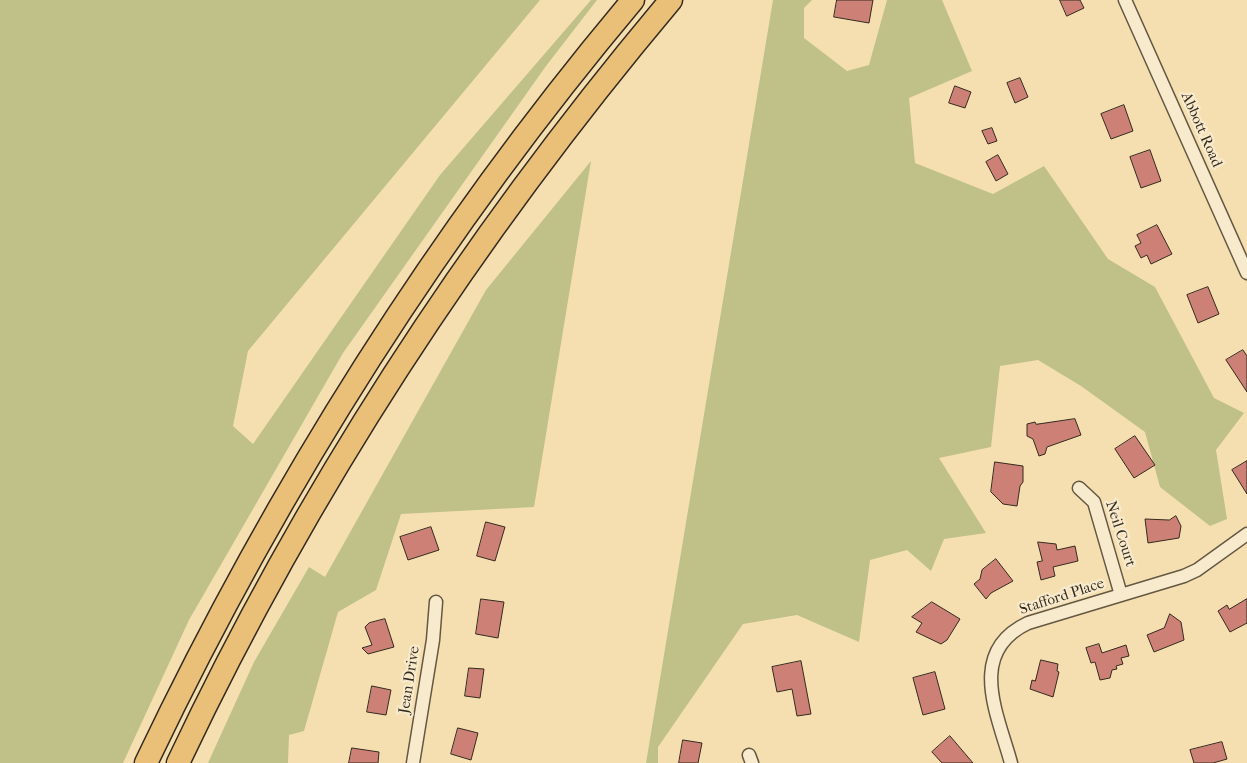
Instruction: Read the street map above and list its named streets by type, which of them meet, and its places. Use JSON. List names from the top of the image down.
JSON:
{
  "streets": {
    "street": [
      "Abbott Road",
      "Neil Court",
      "Stafford Place",
      "Jean Drive"
    ]
  },
  "crossings": [
    ["Neil Court", "Stafford Place"]
  ]
}
